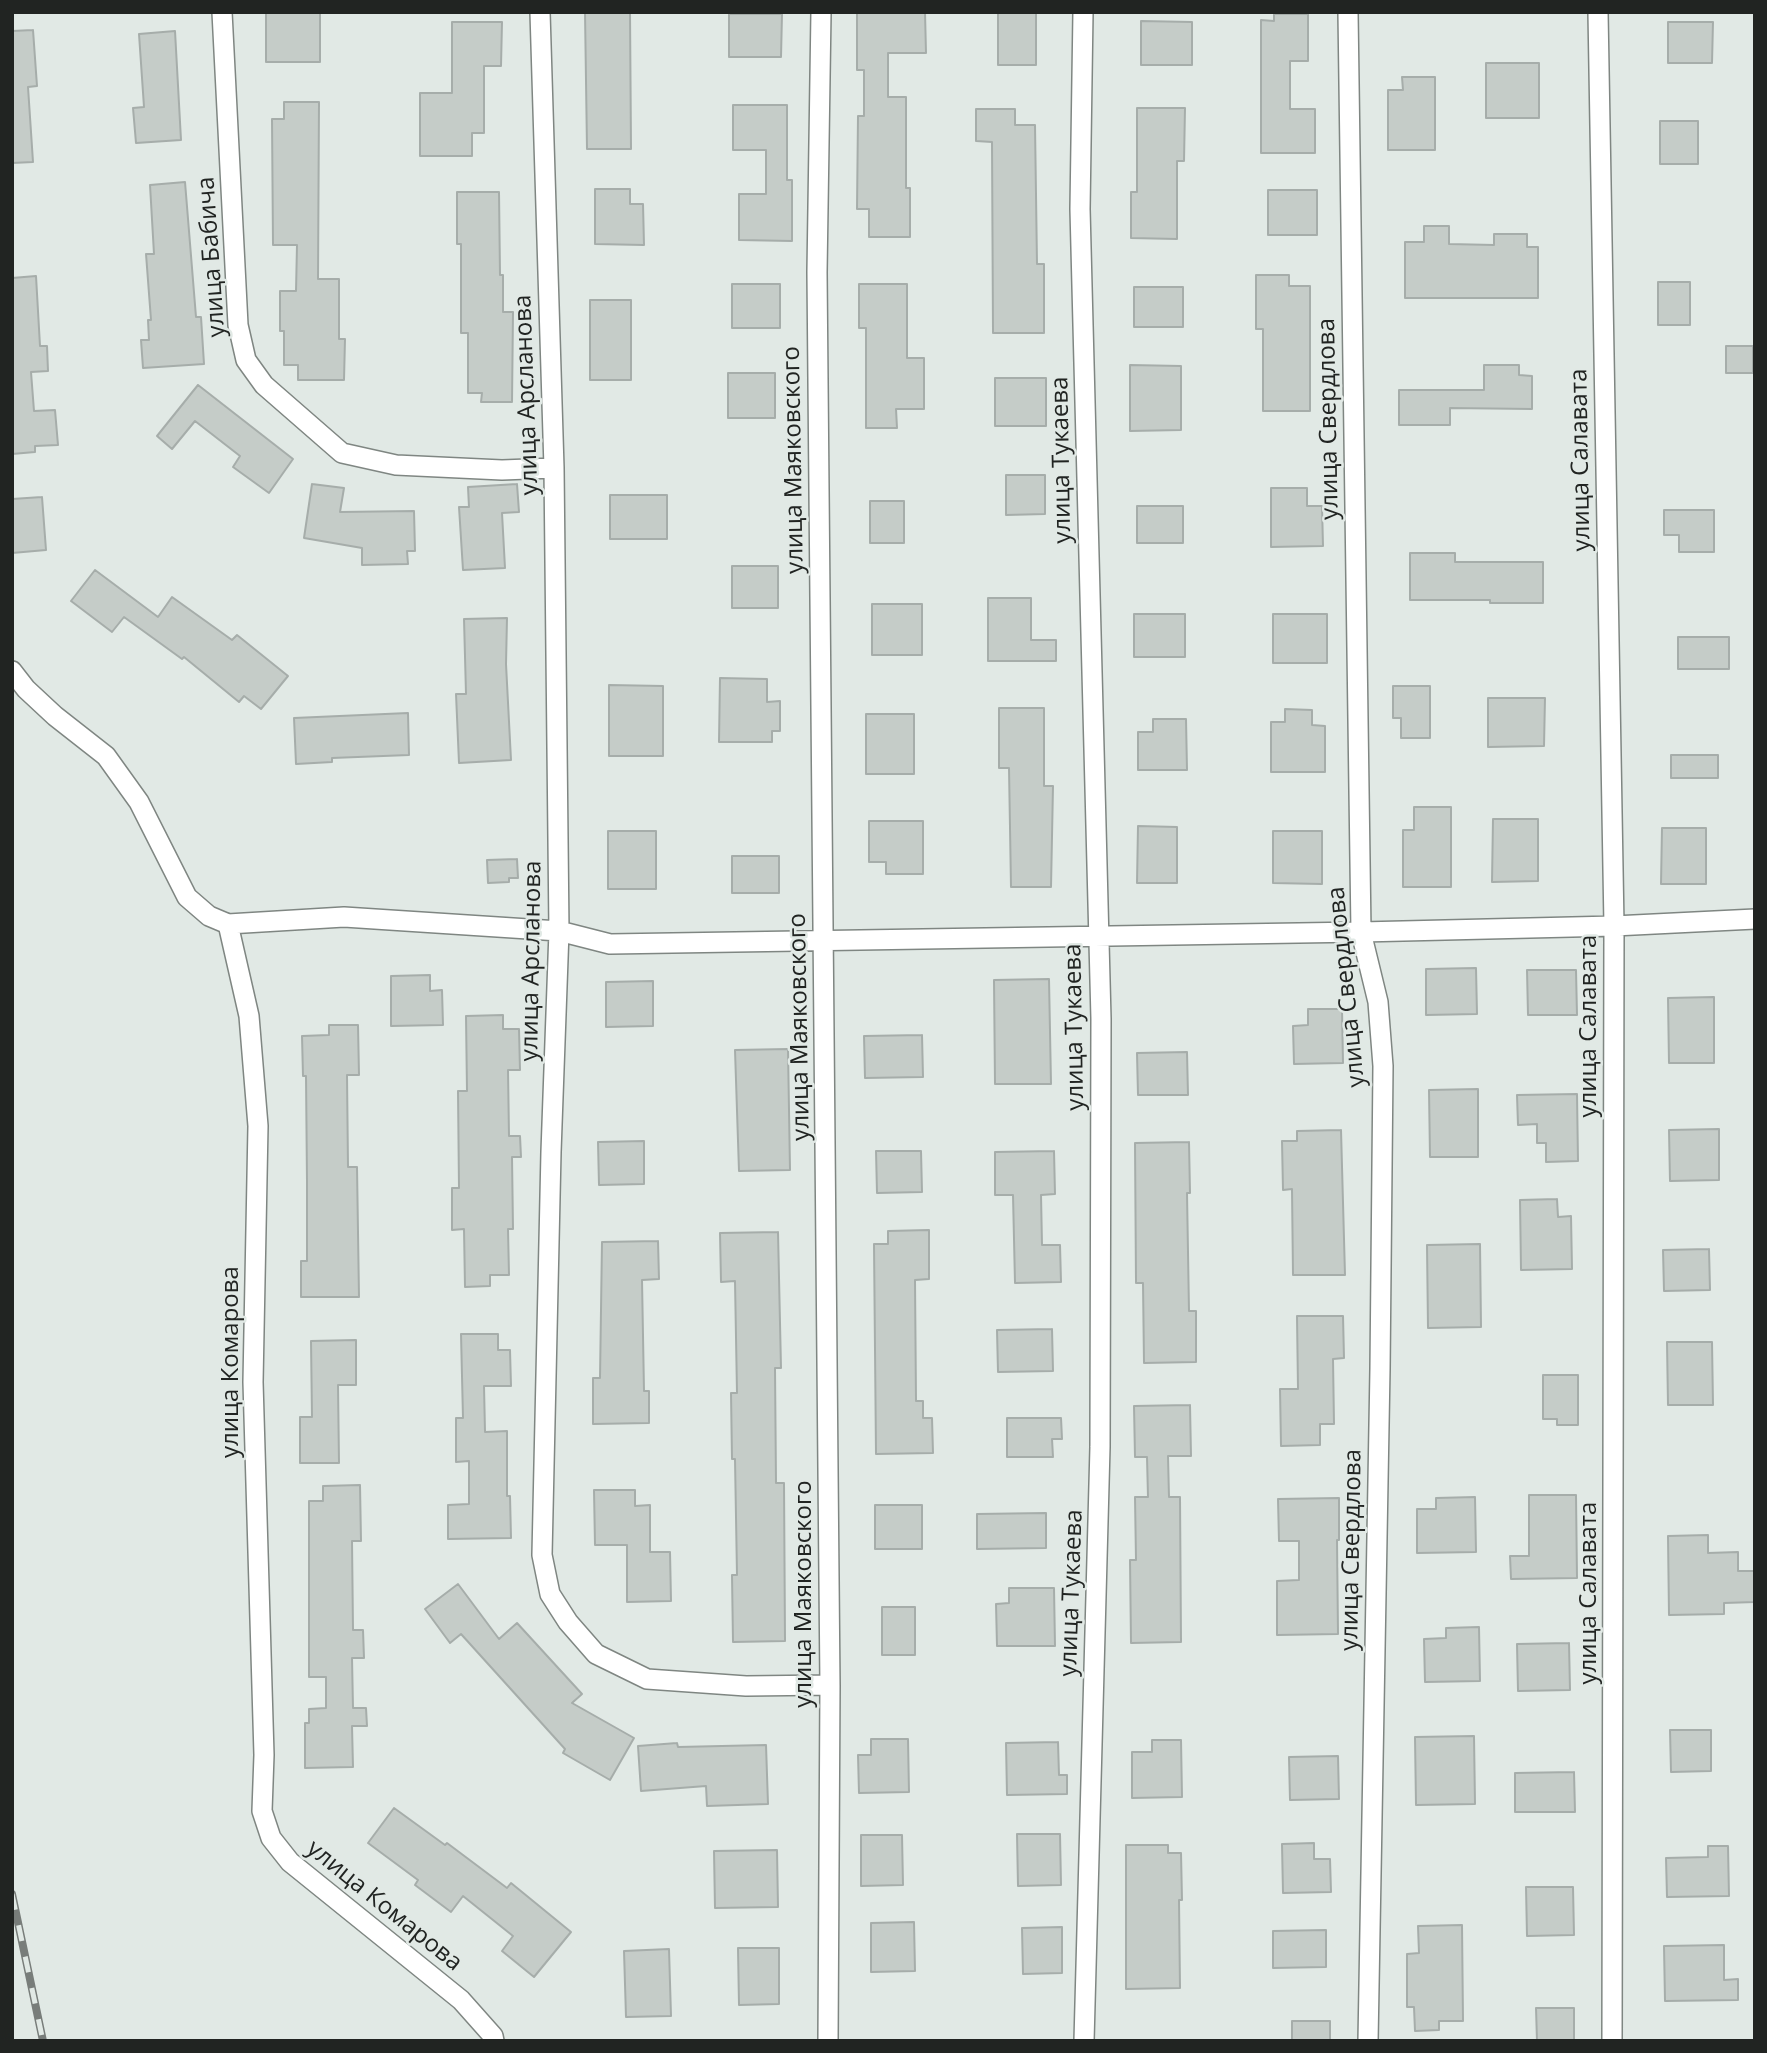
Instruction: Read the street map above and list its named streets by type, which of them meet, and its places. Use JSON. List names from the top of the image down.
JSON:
{
  "streets": {
    "street": [
      "улица Бабича",
      "улица Арсланова",
      "улица Свердлова",
      "улица Маяковского",
      "улица Тукаева",
      "улица Салавата",
      "улица Комарова"
    ]
  },
  "crossings": [
    ["улица Бабича", "улица Арсланова"],
    ["улица Арсланова", "улица Маяковского"]
  ]
}
